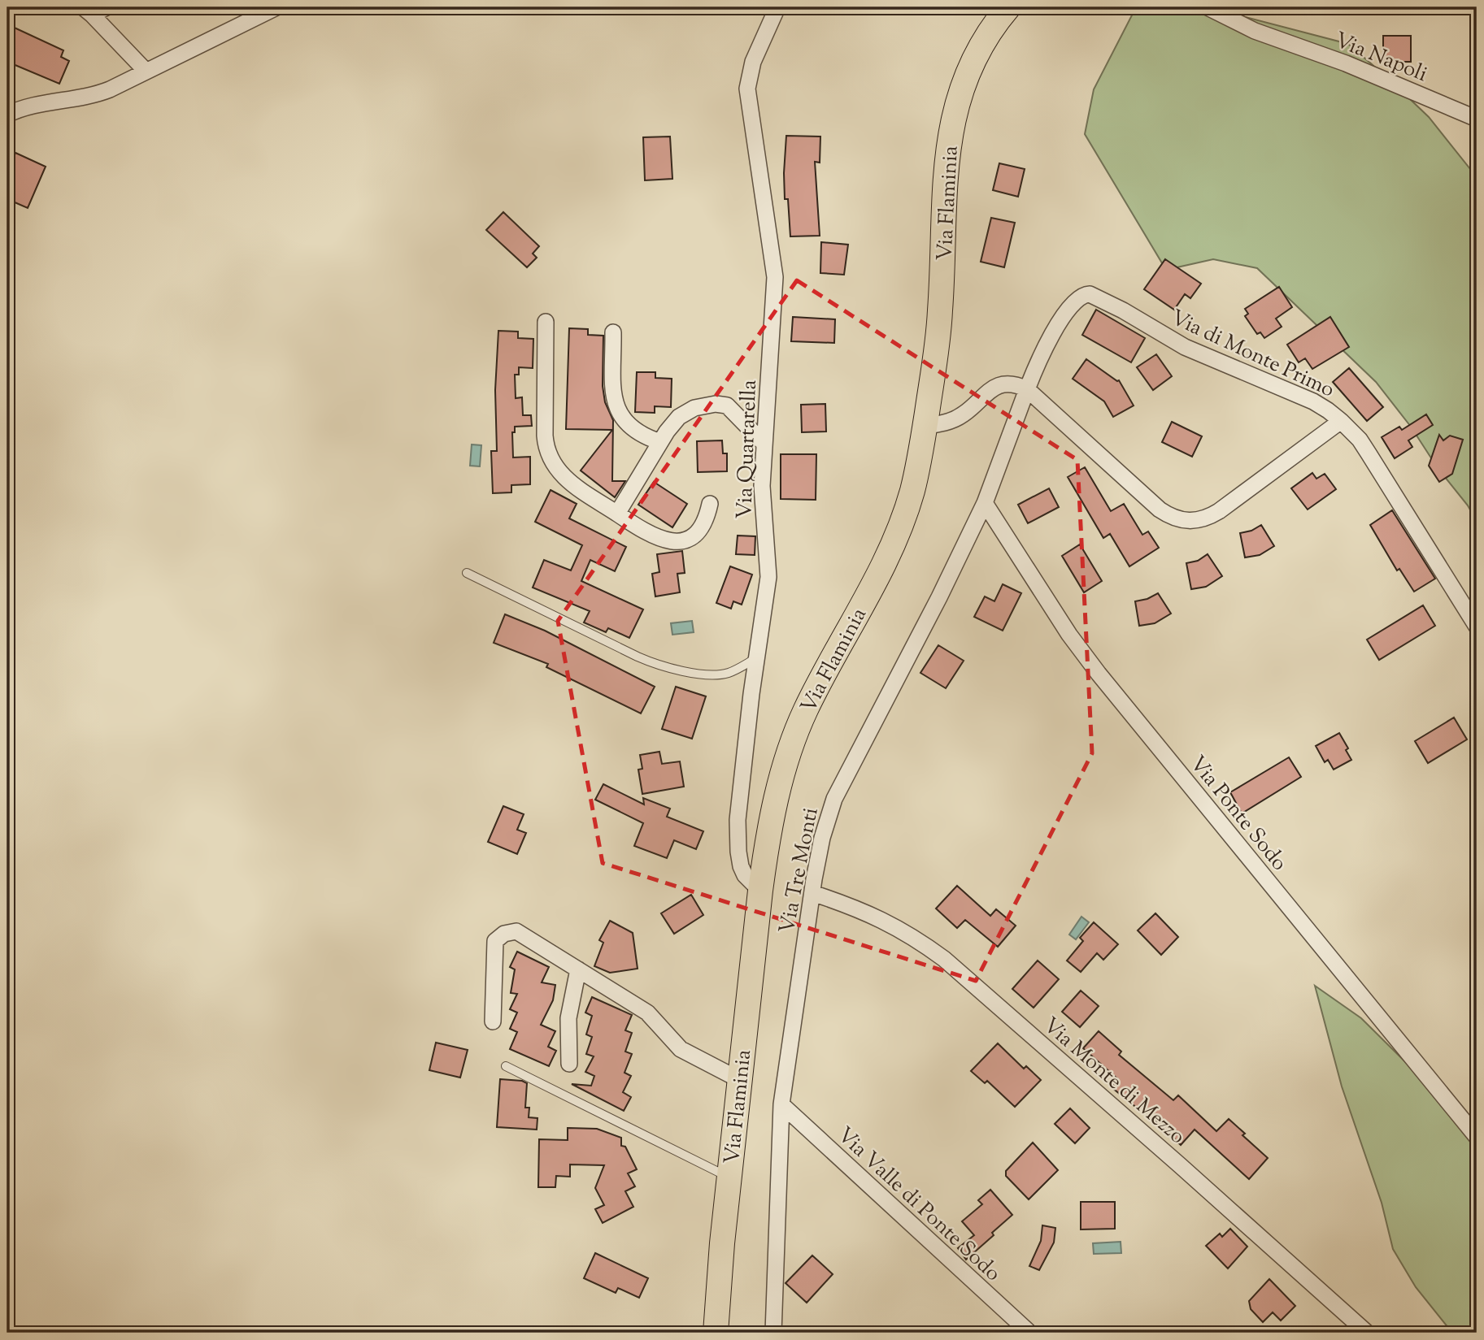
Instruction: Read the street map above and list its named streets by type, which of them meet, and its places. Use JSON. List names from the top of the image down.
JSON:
{
  "streets": {
    "main road": ["Via Flaminia"],
    "street": [
      "Via Napoli",
      "Via di Monte Primo",
      "Via Quartarella",
      "Via Ponte Sodo",
      "Via Tre Monti",
      "Via Monte di Mezzo",
      "Via Valle di Ponte Sodo"
    ]
  },
  "crossings": [
    ["Via Flaminia", "Via Quartarella"],
    ["Via di Monte Primo", "Via Tre Monti"],
    ["Via Ponte Sodo", "Via Tre Monti"],
    ["Via Tre Monti", "Via Monte di Mezzo"],
    ["Via Tre Monti", "Via Valle di Ponte Sodo"]
  ]
}
